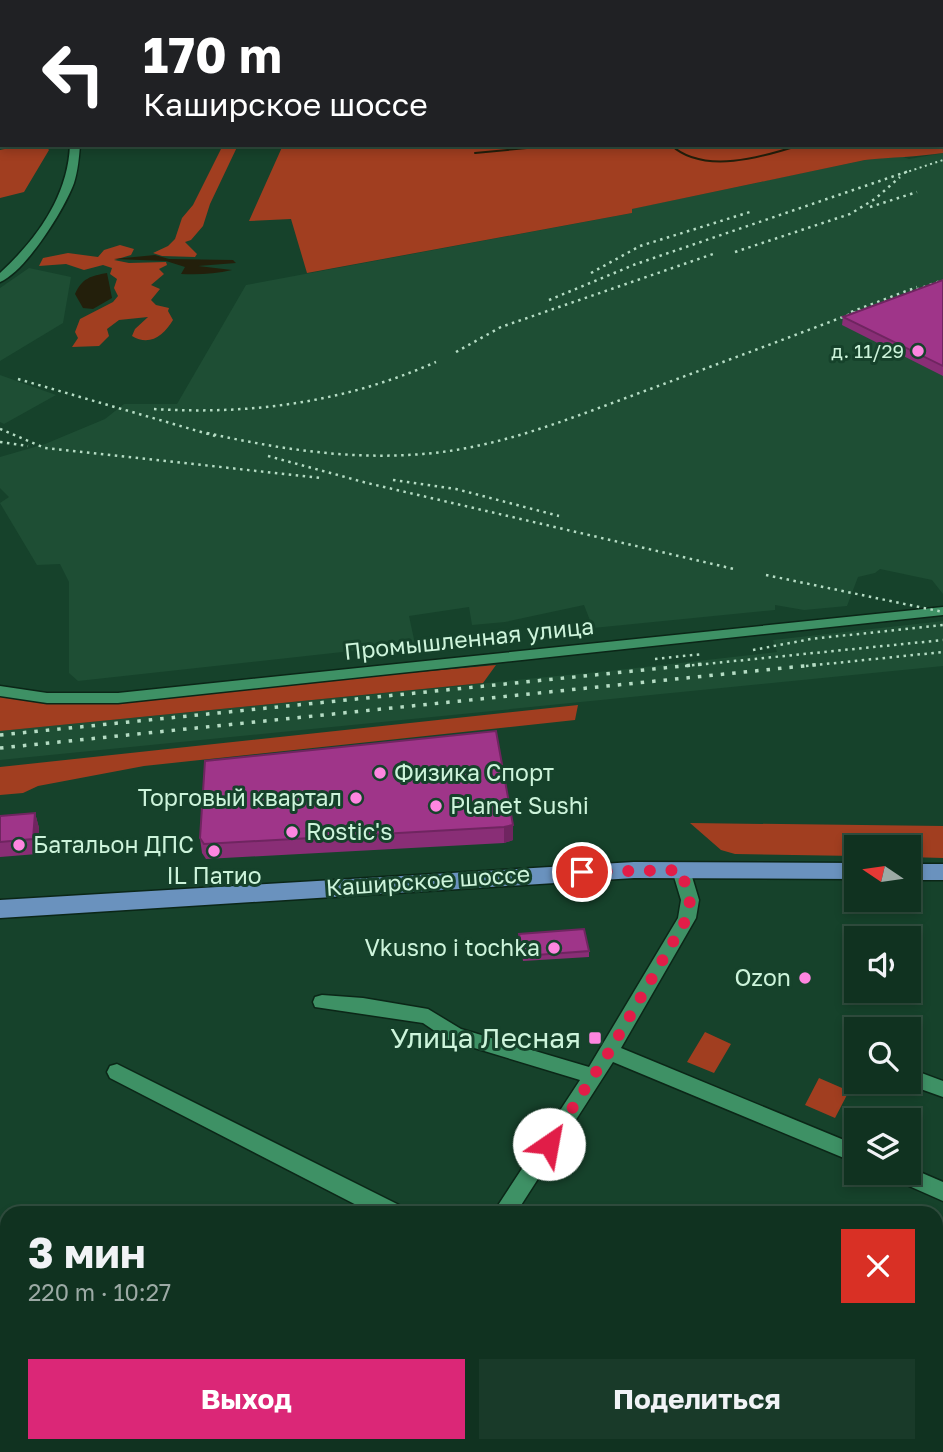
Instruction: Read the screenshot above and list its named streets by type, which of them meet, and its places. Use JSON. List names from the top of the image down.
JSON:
{
  "streets": {
    "main road": ["Каширское шоссе"],
    "street": ["Промышленная улица"]
  },
  "places": {
    "other": [
      "д. 11/29",
      "Физика Спорт",
      "Торговый квартал",
      "Planet Sushi",
      "Rostic's",
      "Батальон ДПС",
      "IL Патио",
      "Vkusno i tochka",
      "Ozon"
    ],
    "transit": ["Улица Лесная"]
  },
  "north": "left",
  "page": {
    "turn": ["170 m", "Каширское шоссе"],
    "heading": ["3 мин", "220 m · 10:27"],
    "buttons": ["Выход", "Поделиться"]
  }
}
